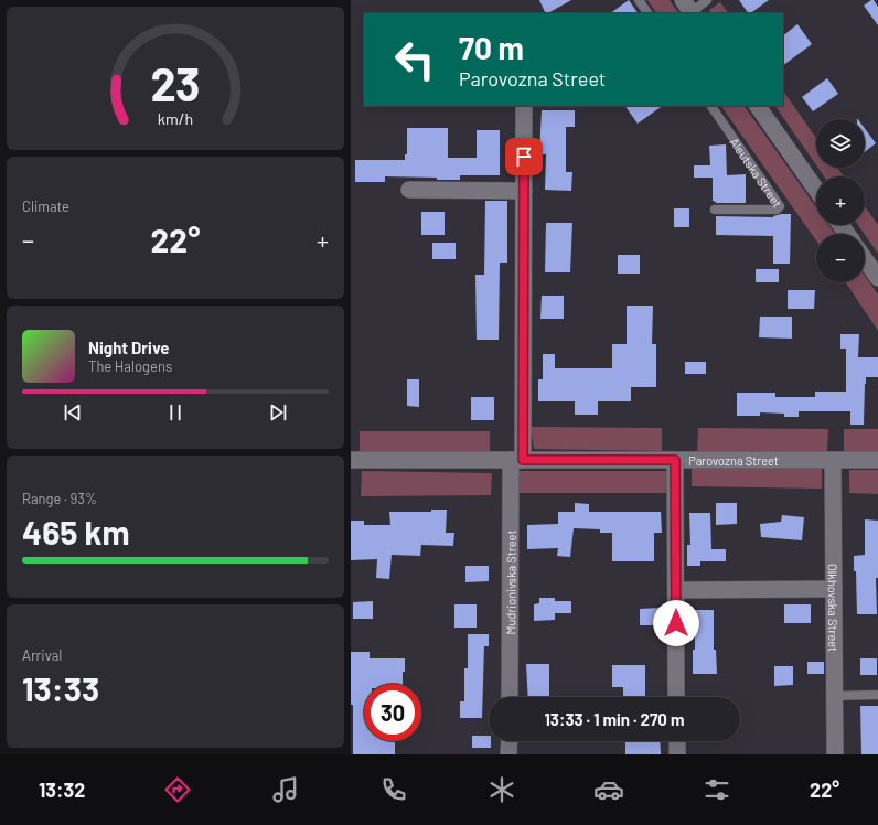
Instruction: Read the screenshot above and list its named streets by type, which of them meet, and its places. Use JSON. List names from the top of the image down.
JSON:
{
  "streets": {
    "street": ["Parovozna Street", "Mudrionivska Street", "Olkhovska Street"],
    "lane": ["Aleutska Street"]
  },
  "crossings": [
    ["Parovozna Street", "Mudrionivska Street"],
    ["Parovozna Street", "Olkhovska Street"]
  ],
  "page": {
    "turn": ["70 m", "Parovozna Street"],
    "map_buttons": ["+", "−"],
    "tile": [
      "Climate",
      ["Range · 93%", "465 km"],
      ["Arrival", "13:33"]
    ],
    "heat": ["−", "22°", "+"],
    "song": ["Night Drive", "The Halogens"],
    "limit": "30",
    "trip": "13:33 · 1 min · 270 m",
    "tabs": ["13:32", "22°"],
    "gauge": ["23", "km/h"]
  }
}
